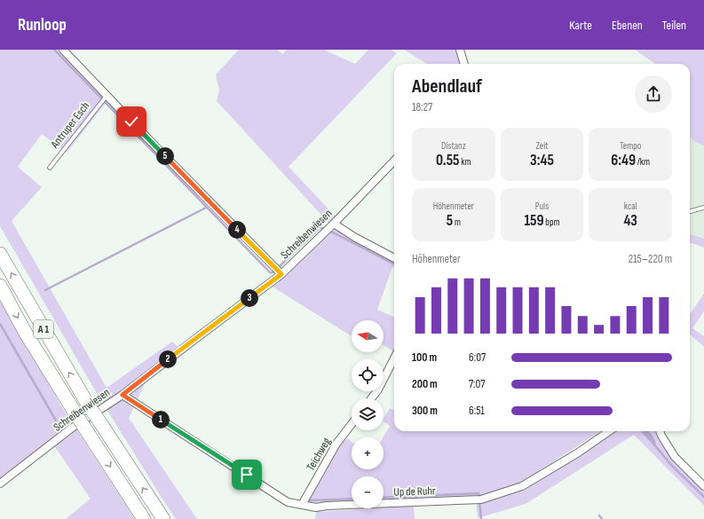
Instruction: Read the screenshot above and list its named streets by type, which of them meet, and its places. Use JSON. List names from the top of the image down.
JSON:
{
  "streets": {
    "highway": ["A 1"],
    "street": ["Schreibenwiesen", "Teichweg", "Up de Ruhr"],
    "lane": ["Antruper Esch"]
  },
  "crossings": [
    ["Schreibenwiesen", "Up de Ruhr"],
    ["Teichweg", "Up de Ruhr"]
  ],
  "north": "left",
  "page": {
    "header": "Runloop",
    "nav": ["Karte", "Ebenen", "Teilen"],
    "heading": ["Abendlauf", "18:27"],
    "stats": [
      ["Distanz", "0.55 km"],
      ["Zeit", "3:45"],
      ["Tempo", "6:49 /km"],
      ["Höhenmeter", "5 m"],
      ["Puls", "159 bpm"],
      ["kcal", "43"]
    ],
    "pins": [
      "5",
      "4",
      "3",
      "2",
      "1"
    ],
    "chart": ["Höhenmeter", "215–220 m"],
    "map_buttons": ["+", "−"],
    "list": [
      {
        "name": "100 m",
        "note": "6:07"
      },
      {
        "name": "200 m",
        "note": "7:07"
      },
      {
        "name": "300 m",
        "note": "6:51"
      }
    ]
  }
}
